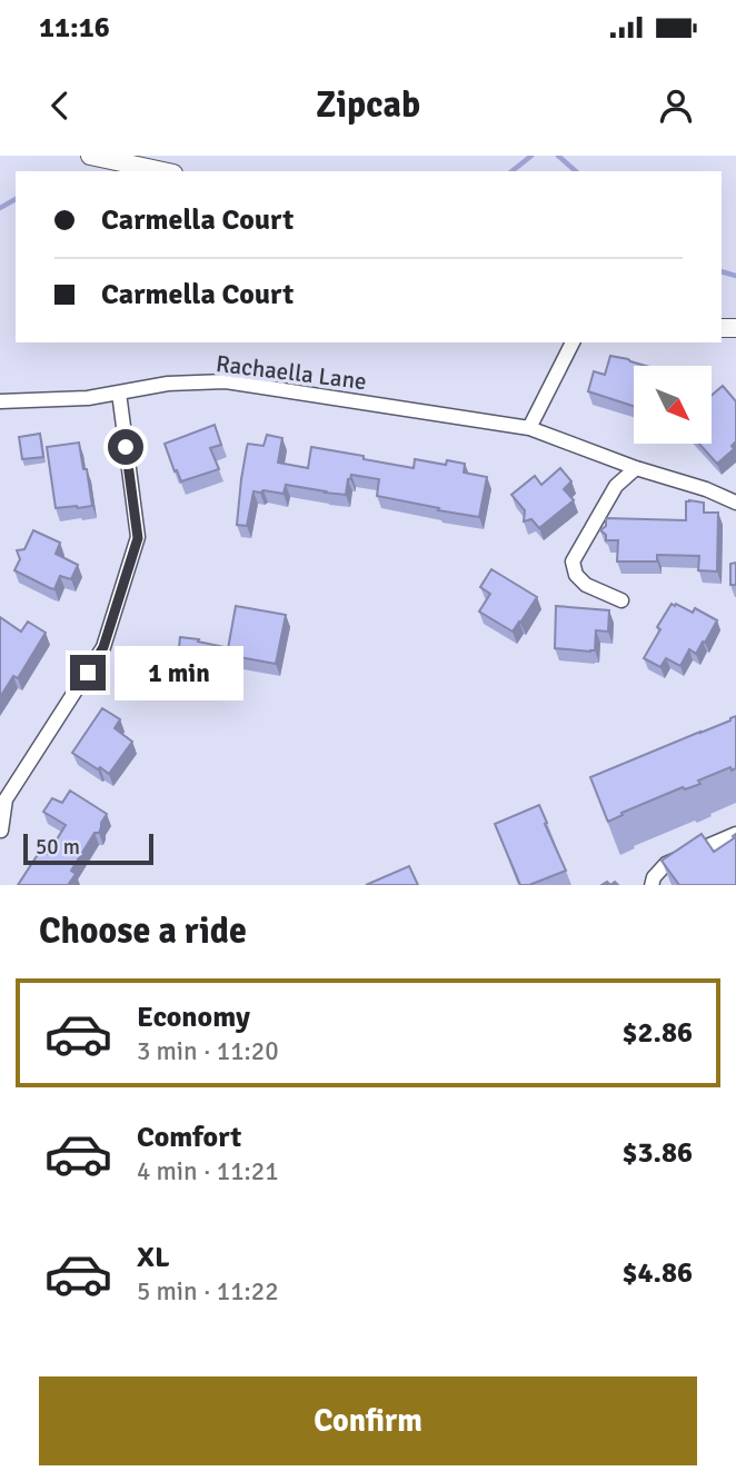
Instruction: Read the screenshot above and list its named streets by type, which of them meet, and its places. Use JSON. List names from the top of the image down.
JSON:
{
  "streets": {
    "street": ["Rachaella Lane"]
  },
  "scale_bar": "50 m",
  "north": "bottom right",
  "page": {
    "status": "11:16",
    "header": "Zipcab",
    "banner": ["Carmella Court", "Carmella Court"],
    "bubble": "1 min",
    "scale": "50 m",
    "heading": "Choose a ride",
    "list": [
      {
        "name": "Economy",
        "note": "3 min · 11:20",
        "value": "$2.86"
      },
      {
        "name": "Comfort",
        "note": "4 min · 11:21",
        "value": "$3.86"
      },
      {
        "name": "XL",
        "note": "5 min · 11:22",
        "value": "$4.86"
      }
    ],
    "buttons": "Confirm"
  }
}
